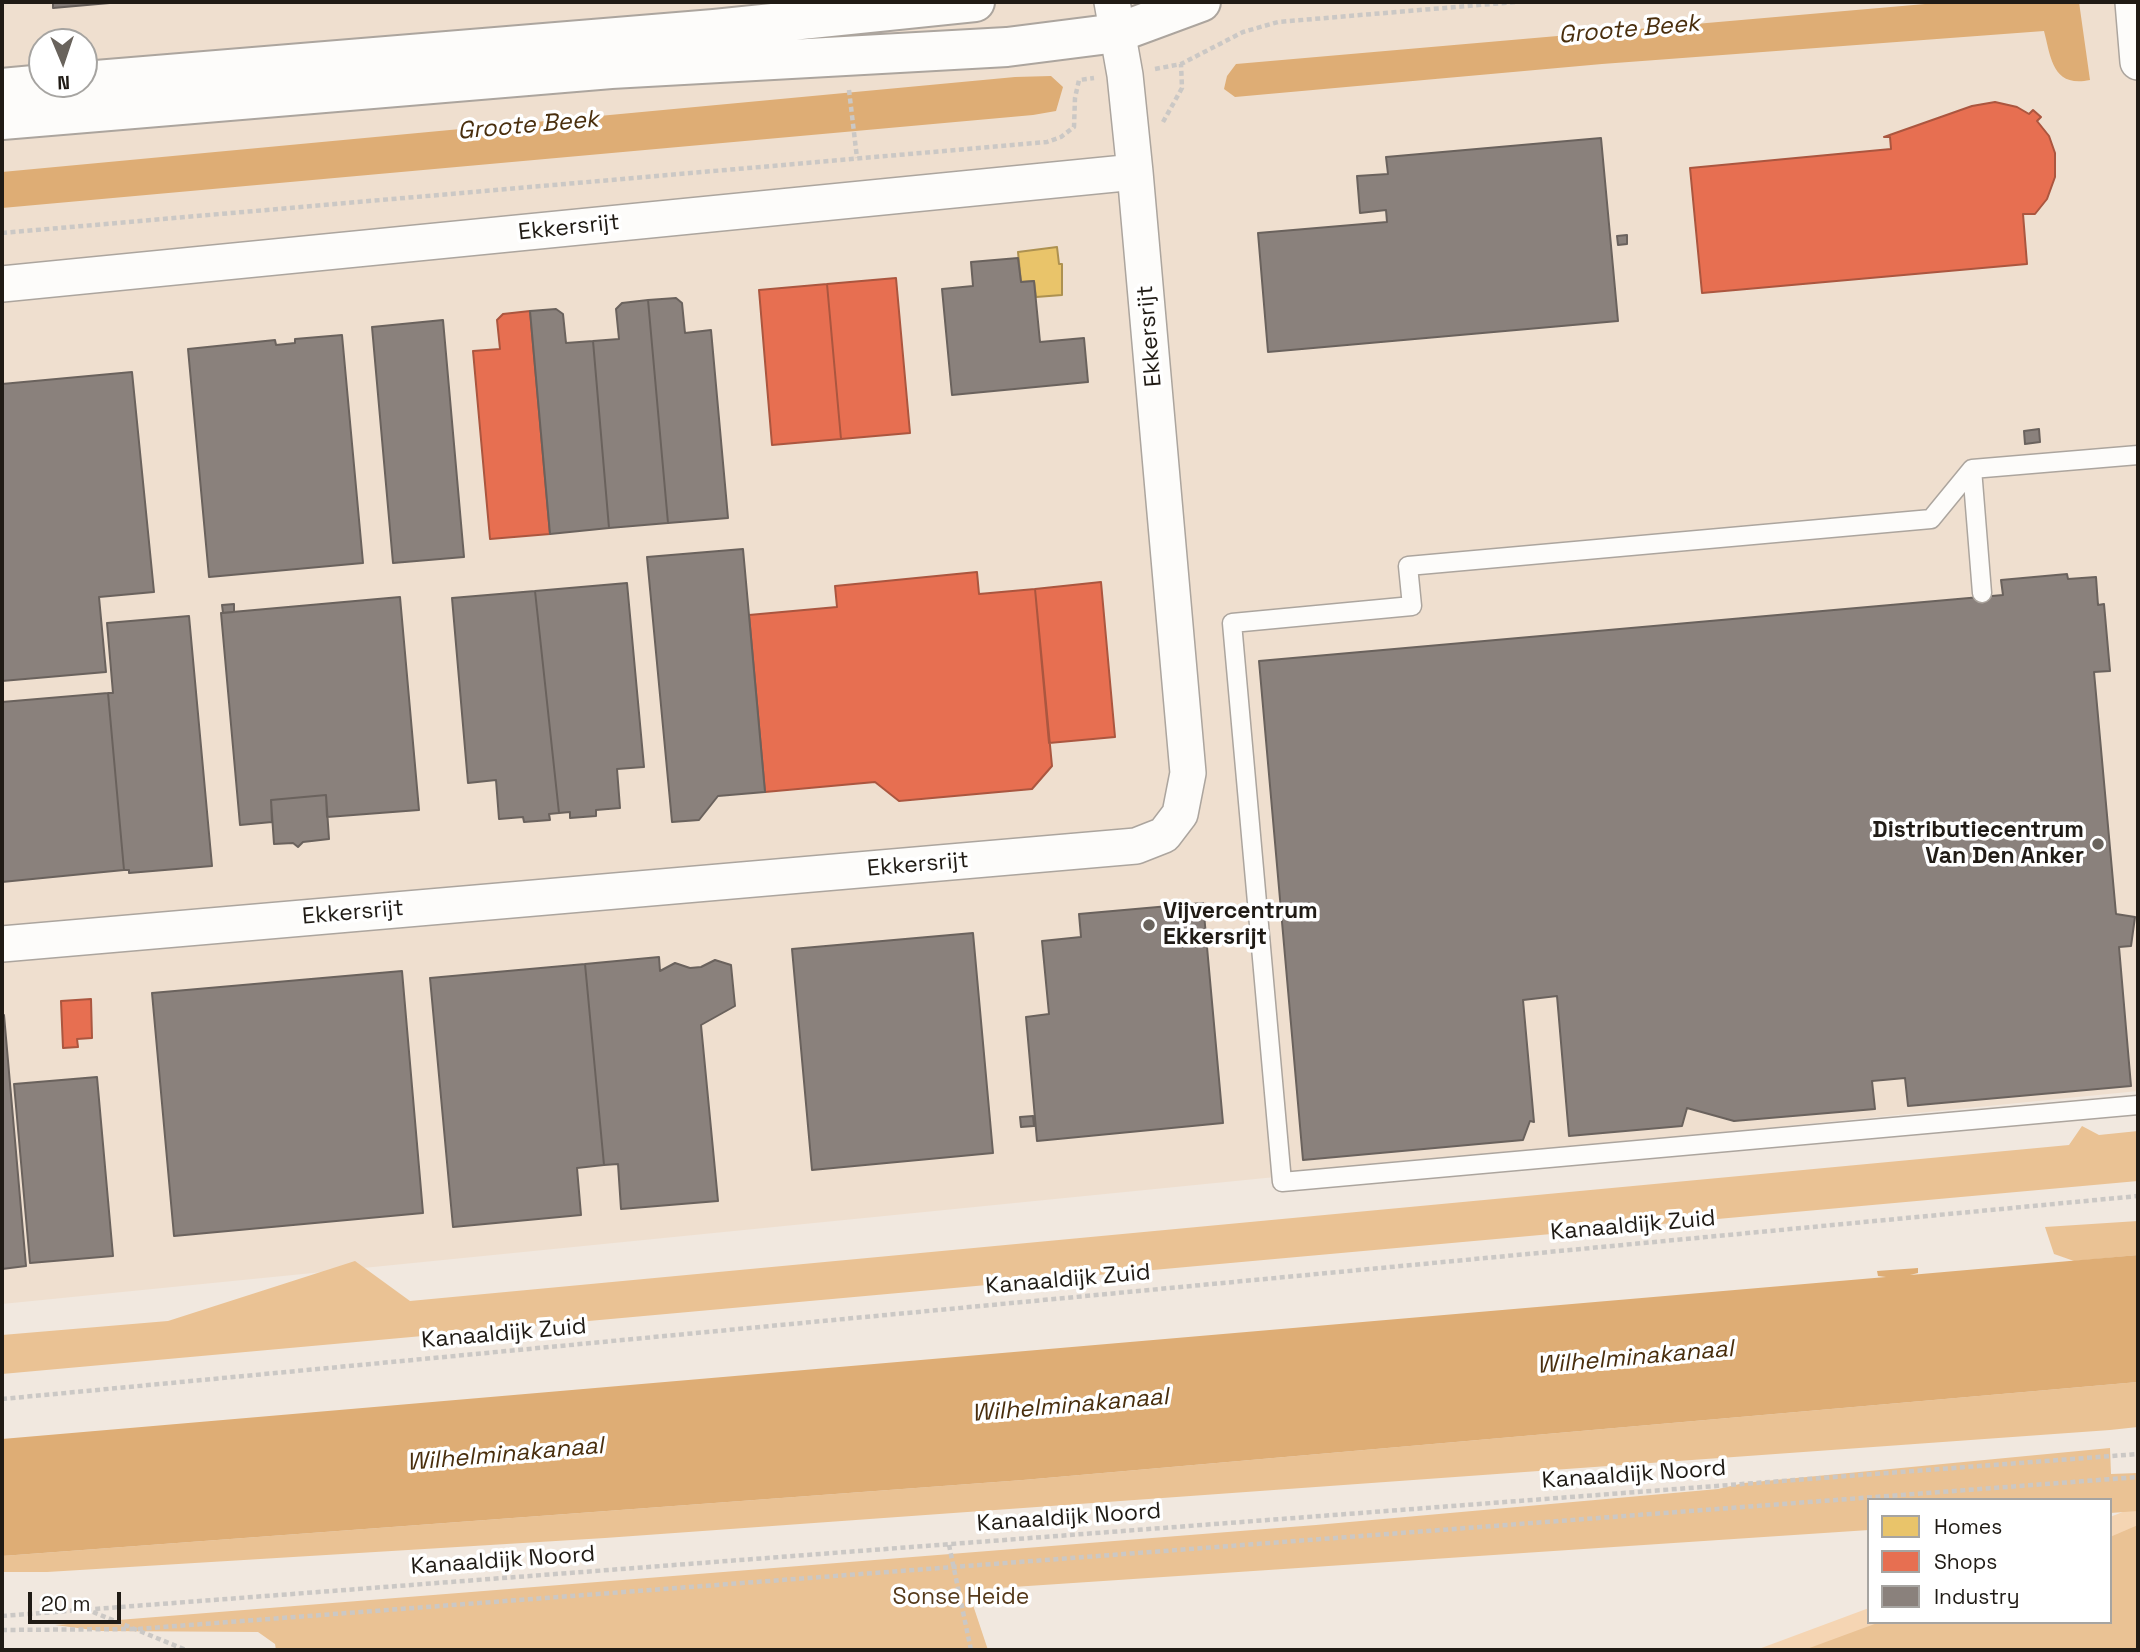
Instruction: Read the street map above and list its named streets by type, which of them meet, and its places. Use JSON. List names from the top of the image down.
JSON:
{
  "streets": {
    "street": ["Ekkersrijt"],
    "path": ["Kanaaldijk Zuid", "Kanaaldijk Noord"]
  },
  "water": ["Groote Beek", "Wilhelminakanaal"],
  "parks": ["Sonse Heide"],
  "places": ["Distributiecentrum Van Den Anker", "Vijvercentrum Ekkersrijt"],
  "legend": ["Homes", "Shops", "Industry"],
  "scale_bar": "20 m",
  "north": "bottom"
}
